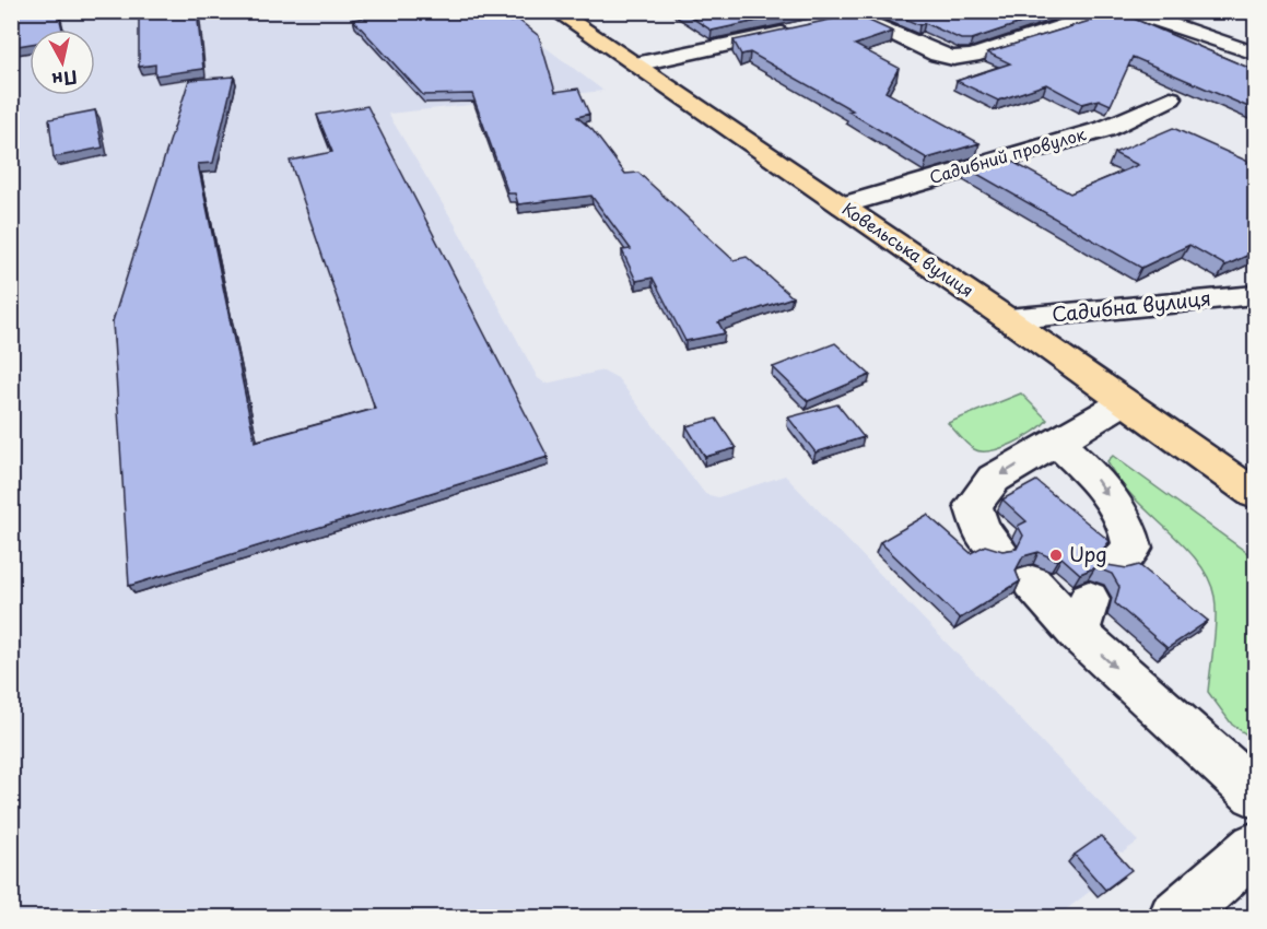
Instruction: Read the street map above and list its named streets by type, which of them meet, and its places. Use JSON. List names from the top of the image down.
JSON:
{
  "streets": {
    "main road": ["Ковельська вулиця"],
    "street": ["Садибний провулок", "Садибна вулиця"]
  },
  "crossings": [
    ["Садибний провулок", "Ковельська вулиця"],
    ["Ковельська вулиця", "Садибна вулиця"]
  ],
  "places": ["Upg"],
  "north": "bottom"
}
